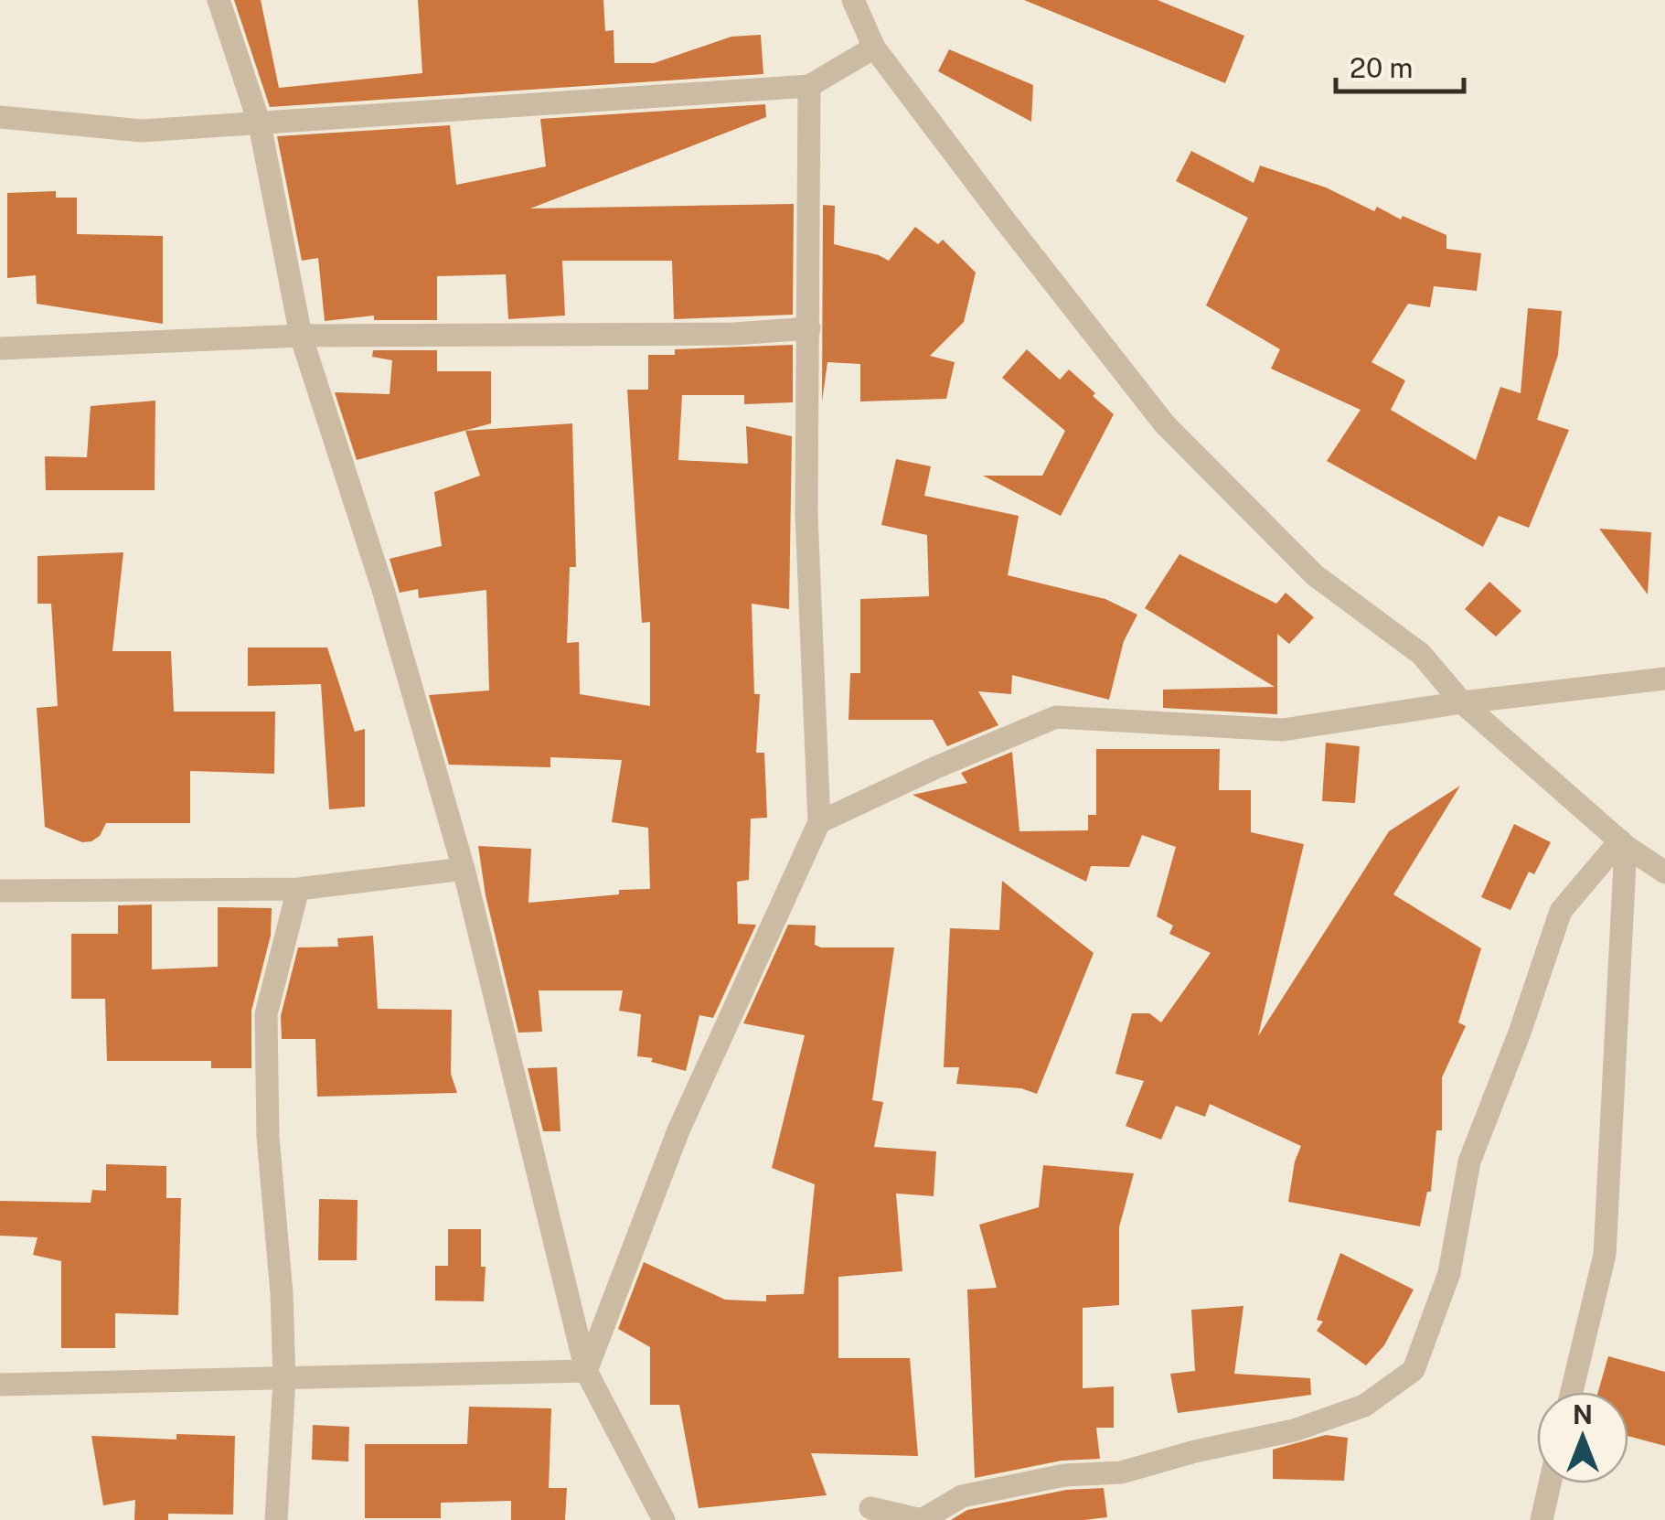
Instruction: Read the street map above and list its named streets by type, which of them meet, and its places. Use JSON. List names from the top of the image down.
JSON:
{
  "scale_bar": "20 m",
  "north": "top"
}
